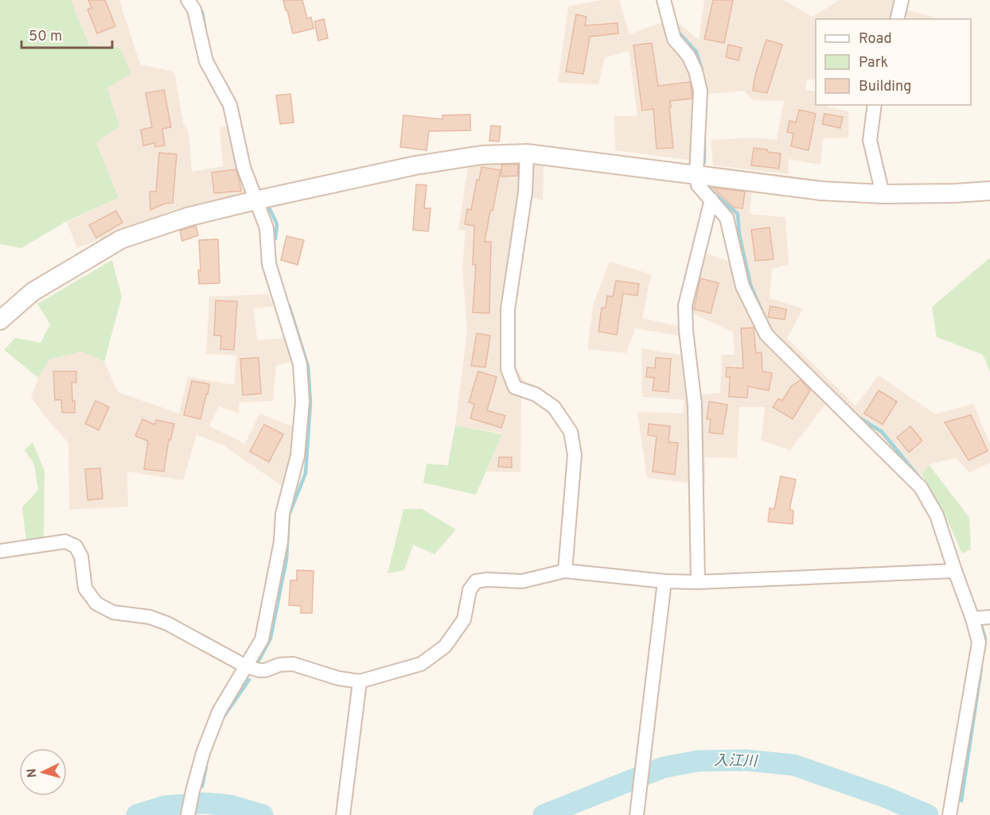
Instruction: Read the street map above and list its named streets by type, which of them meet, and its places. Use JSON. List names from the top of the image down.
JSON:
{
  "water": ["入江川"],
  "legend": ["Road", "Park", "Building"],
  "scale_bar": "50 m",
  "north": "left"
}
